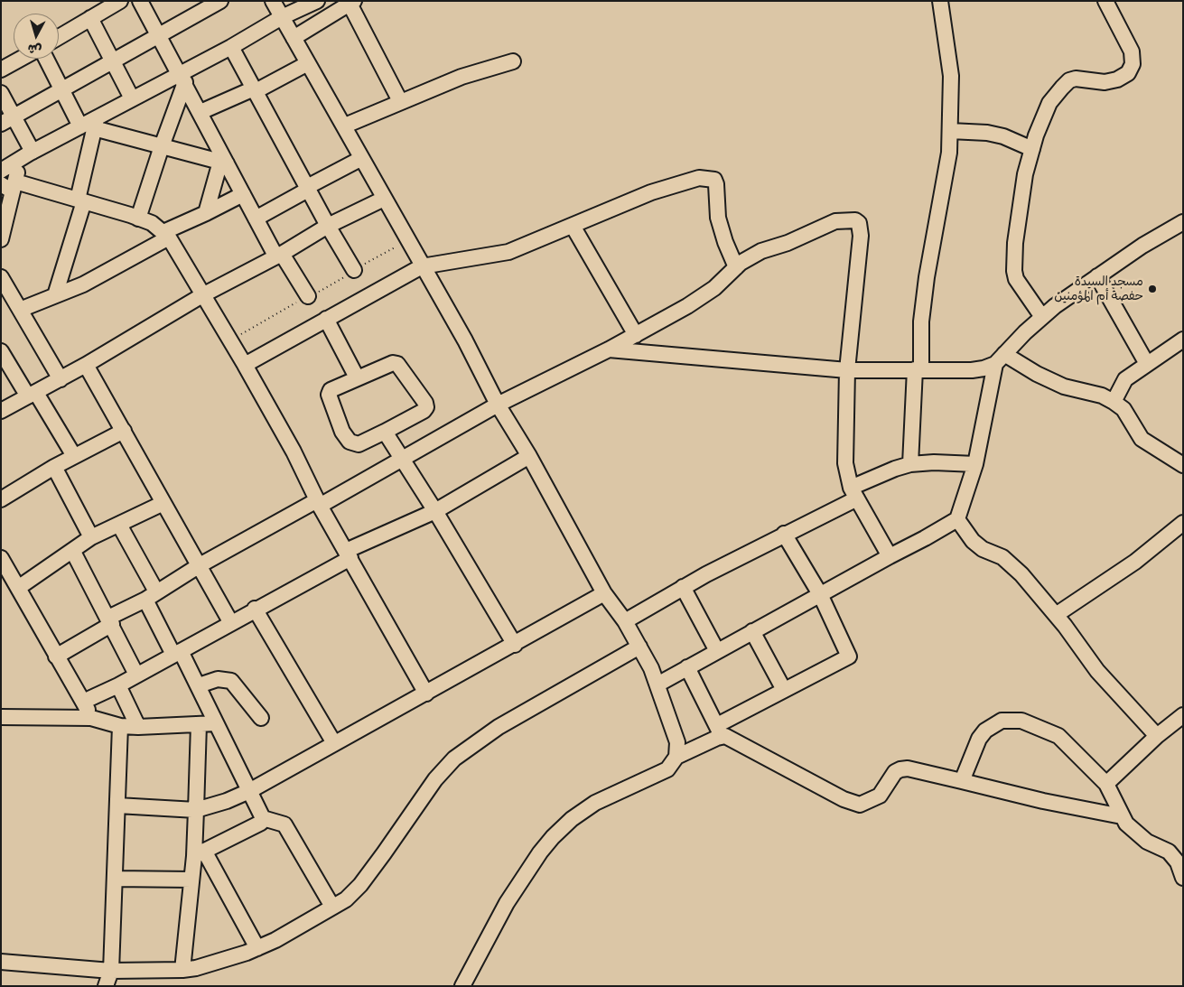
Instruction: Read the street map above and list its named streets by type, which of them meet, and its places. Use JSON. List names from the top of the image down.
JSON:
{
  "places": ["مسجد السيدة حفصة أم المؤمنين"],
  "north": "bottom"
}
